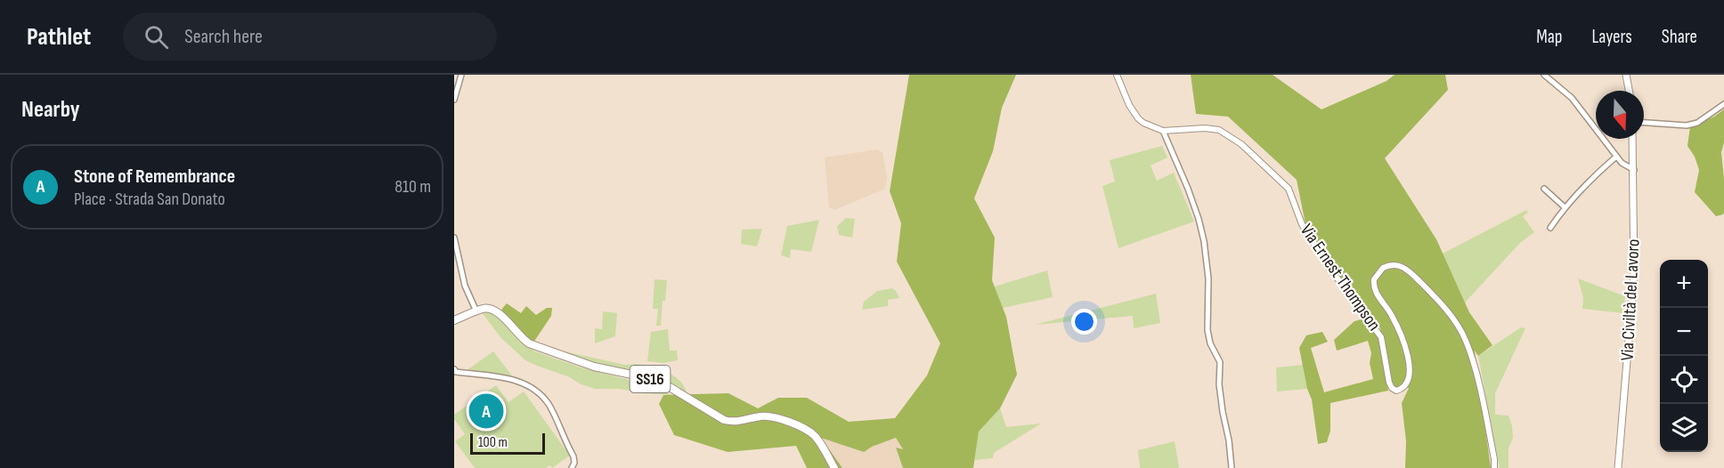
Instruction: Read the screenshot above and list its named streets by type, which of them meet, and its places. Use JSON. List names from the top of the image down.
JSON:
{
  "streets": {
    "main road": ["Via Civiltà del Lavoro", "SS16"],
    "street": ["Via Ernest Thompson"]
  },
  "scale_bar": "100 m",
  "north": "bottom",
  "page": {
    "header": "Pathlet",
    "search": "Search here",
    "nav": ["Map", "Layers", "Share"],
    "heading": "Nearby",
    "list": [
      {
        "mark": "A",
        "name": "Stone of Remembrance",
        "note": "Place · Strada San Donato",
        "value": "810 m"
      }
    ],
    "map_buttons": ["+", "−"],
    "pins": "A",
    "scale": "100 m"
  }
}
